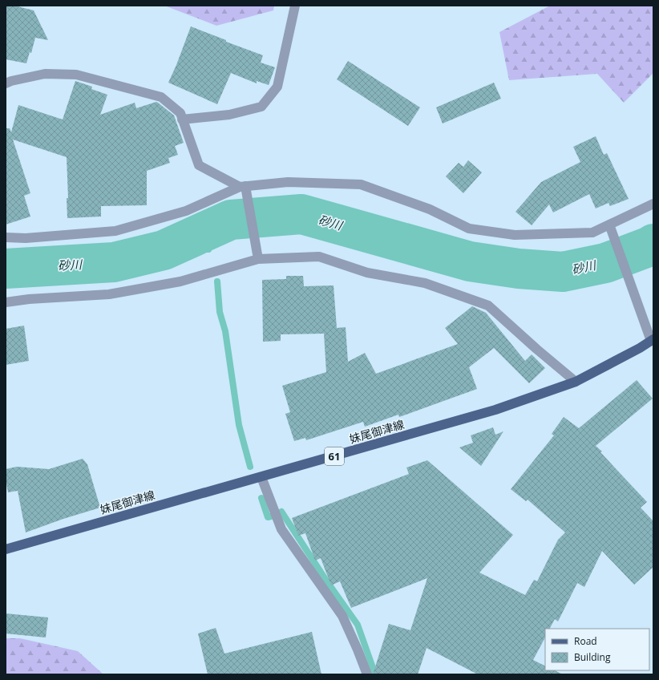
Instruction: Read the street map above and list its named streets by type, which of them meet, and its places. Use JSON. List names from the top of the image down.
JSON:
{
  "streets": {
    "main road": ["妹尾御津線", "61"]
  },
  "water": ["砂川"],
  "legend": ["Road", "Building"]
}
